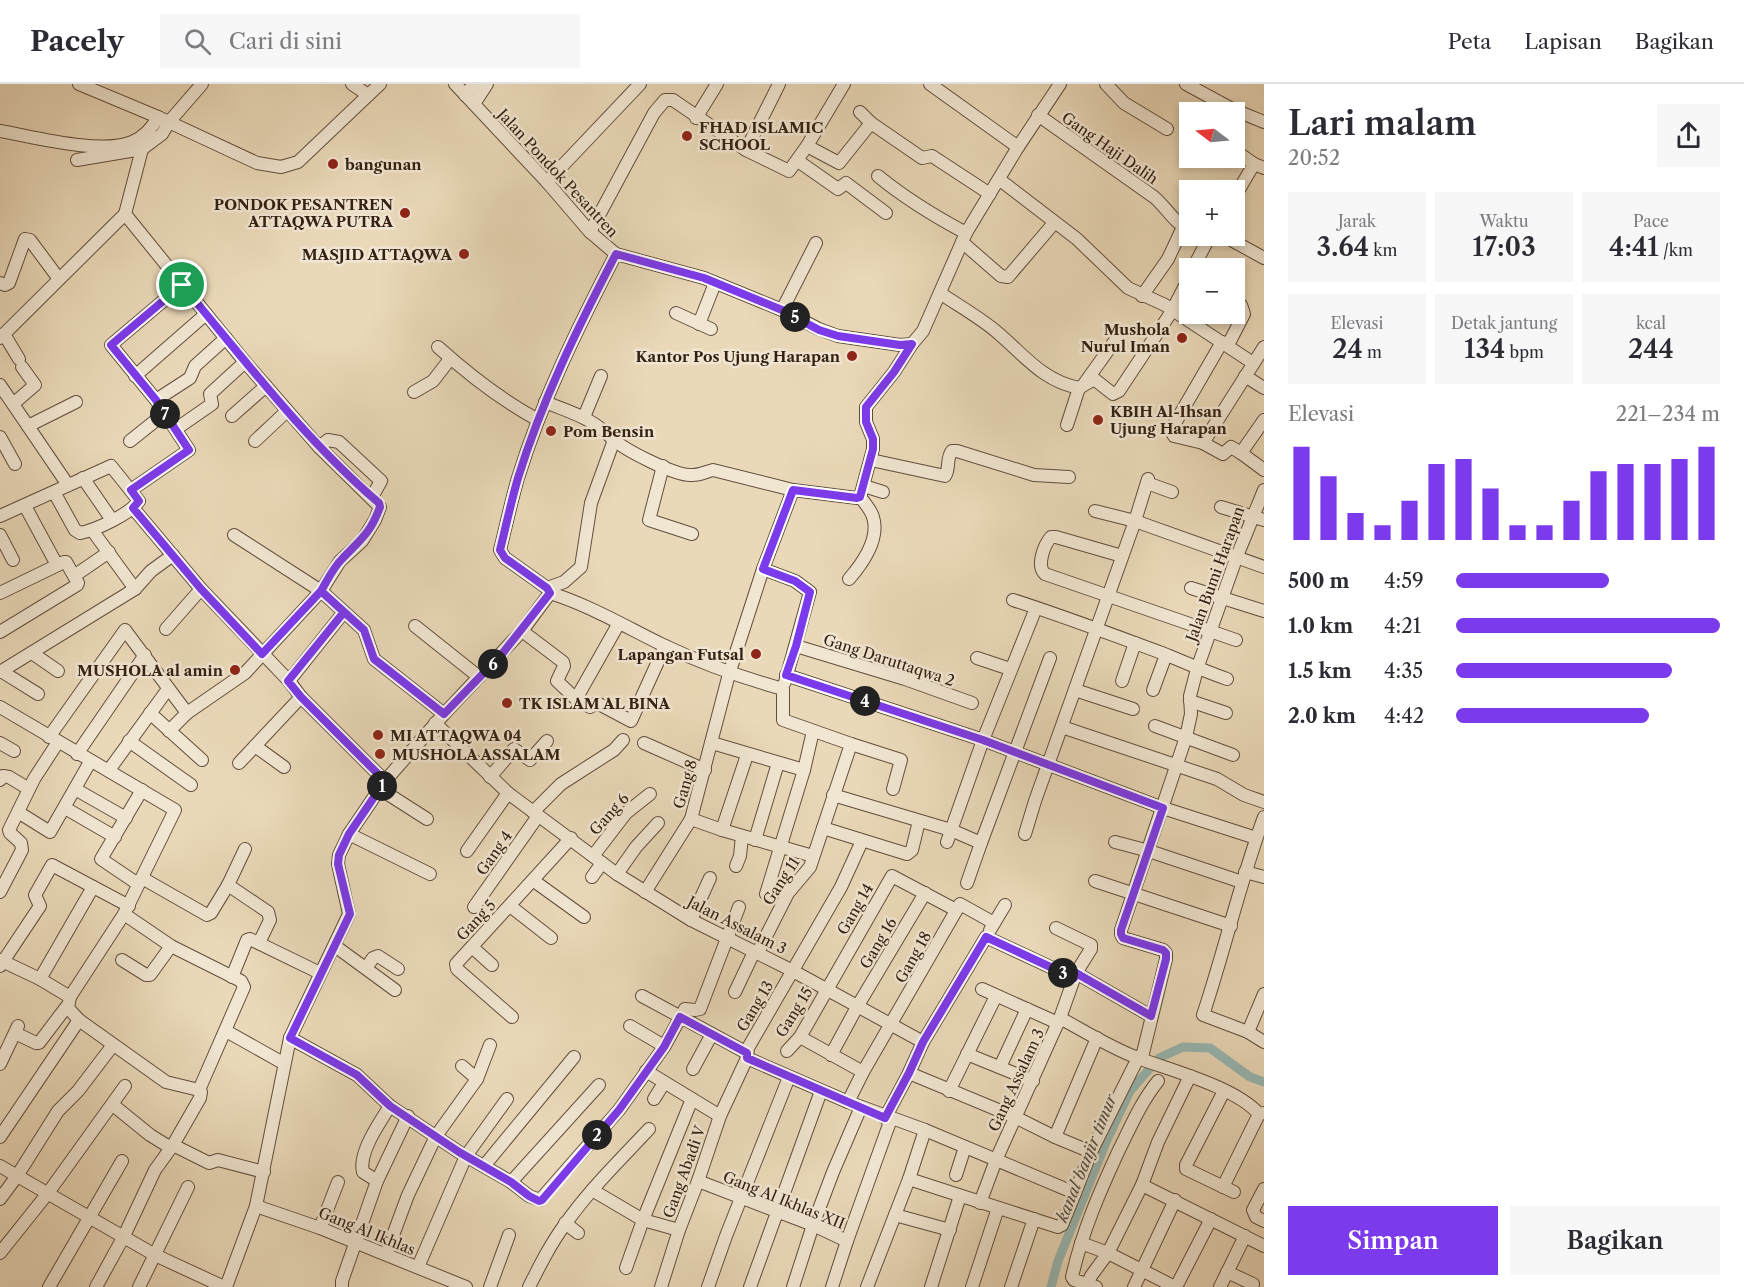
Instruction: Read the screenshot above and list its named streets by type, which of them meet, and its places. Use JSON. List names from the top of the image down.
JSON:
{
  "streets": {
    "street": [
      "Gang Haji Dalih",
      "Jalan Pondok Pesantren",
      "Jalan Bumi Harapan",
      "Gang Daruttaqwa 2",
      "Gang 8",
      "Gang 6",
      "Gang 4",
      "Gang 11",
      "Gang 14",
      "Gang 5",
      "Jalan Assalam 3",
      "Gang 16",
      "Gang 18",
      "Gang 13",
      "Gang 15",
      "Gang Assalam 3",
      "Gang Abadi V",
      "Gang Al Ikhlas XII",
      "Gang Al Ikhlas"
    ]
  },
  "crossings": [
    ["Gang 8", "Jalan Assalam 3"],
    ["Gang 6", "Jalan Assalam 3"],
    ["Gang 4", "Jalan Assalam 3"],
    ["Gang 11", "Jalan Assalam 3"],
    ["Gang 14", "Jalan Assalam 3"],
    ["Gang 14", "Gang 16"],
    ["Gang 14", "Gang 18"],
    ["Gang 14", "Gang 15"],
    ["Gang 5", "Jalan Assalam 3"],
    ["Jalan Assalam 3", "Gang 16"],
    ["Jalan Assalam 3", "Gang 18"],
    ["Jalan Assalam 3", "Gang 13"],
    ["Jalan Assalam 3", "Gang 15"],
    ["Gang 13", "Gang Abadi V"],
    ["Gang Abadi V", "Gang Al Ikhlas XII"]
  ],
  "water": ["kanal banjir timur"],
  "places": [
    "FHAD ISLAMIC SCHOOL",
    "bangunan",
    "PONDOK PESANTREN ATTAQWA PUTRA",
    "MASJID ATTAQWA",
    "Mushola Nurul Iman",
    "Kantor Pos Ujung Harapan",
    "KBIH Al-Ihsan Ujung Harapan",
    "Pom Bensin",
    "Lapangan Futsal",
    "MUSHOLA al amin",
    "TK ISLAM AL BINA",
    "MI ATTAQWA 04",
    "MUSHOLA ASSALAM"
  ],
  "north": "left",
  "page": {
    "header": "Pacely",
    "search": "Cari di sini",
    "nav": ["Peta", "Lapisan", "Bagikan"],
    "heading": ["Lari malam", "20:52"],
    "map_buttons": ["+", "−"],
    "stats": [
      ["Jarak", "3.64 km"],
      ["Waktu", "17:03"],
      ["Pace", "4:41 /km"],
      ["Elevasi", "24 m"],
      ["Detak jantung", "134 bpm"],
      ["kcal", "244"]
    ],
    "pins": [
      "5",
      "7",
      "6",
      "4",
      "1",
      "3",
      "2"
    ],
    "chart": ["Elevasi", "221–234 m"],
    "list": [
      {
        "name": "500 m",
        "note": "4:59"
      },
      {
        "name": "1.0 km",
        "note": "4:21"
      },
      {
        "name": "1.5 km",
        "note": "4:35"
      },
      {
        "name": "2.0 km",
        "note": "4:42"
      }
    ],
    "buttons": ["Simpan", "Bagikan"]
  }
}
